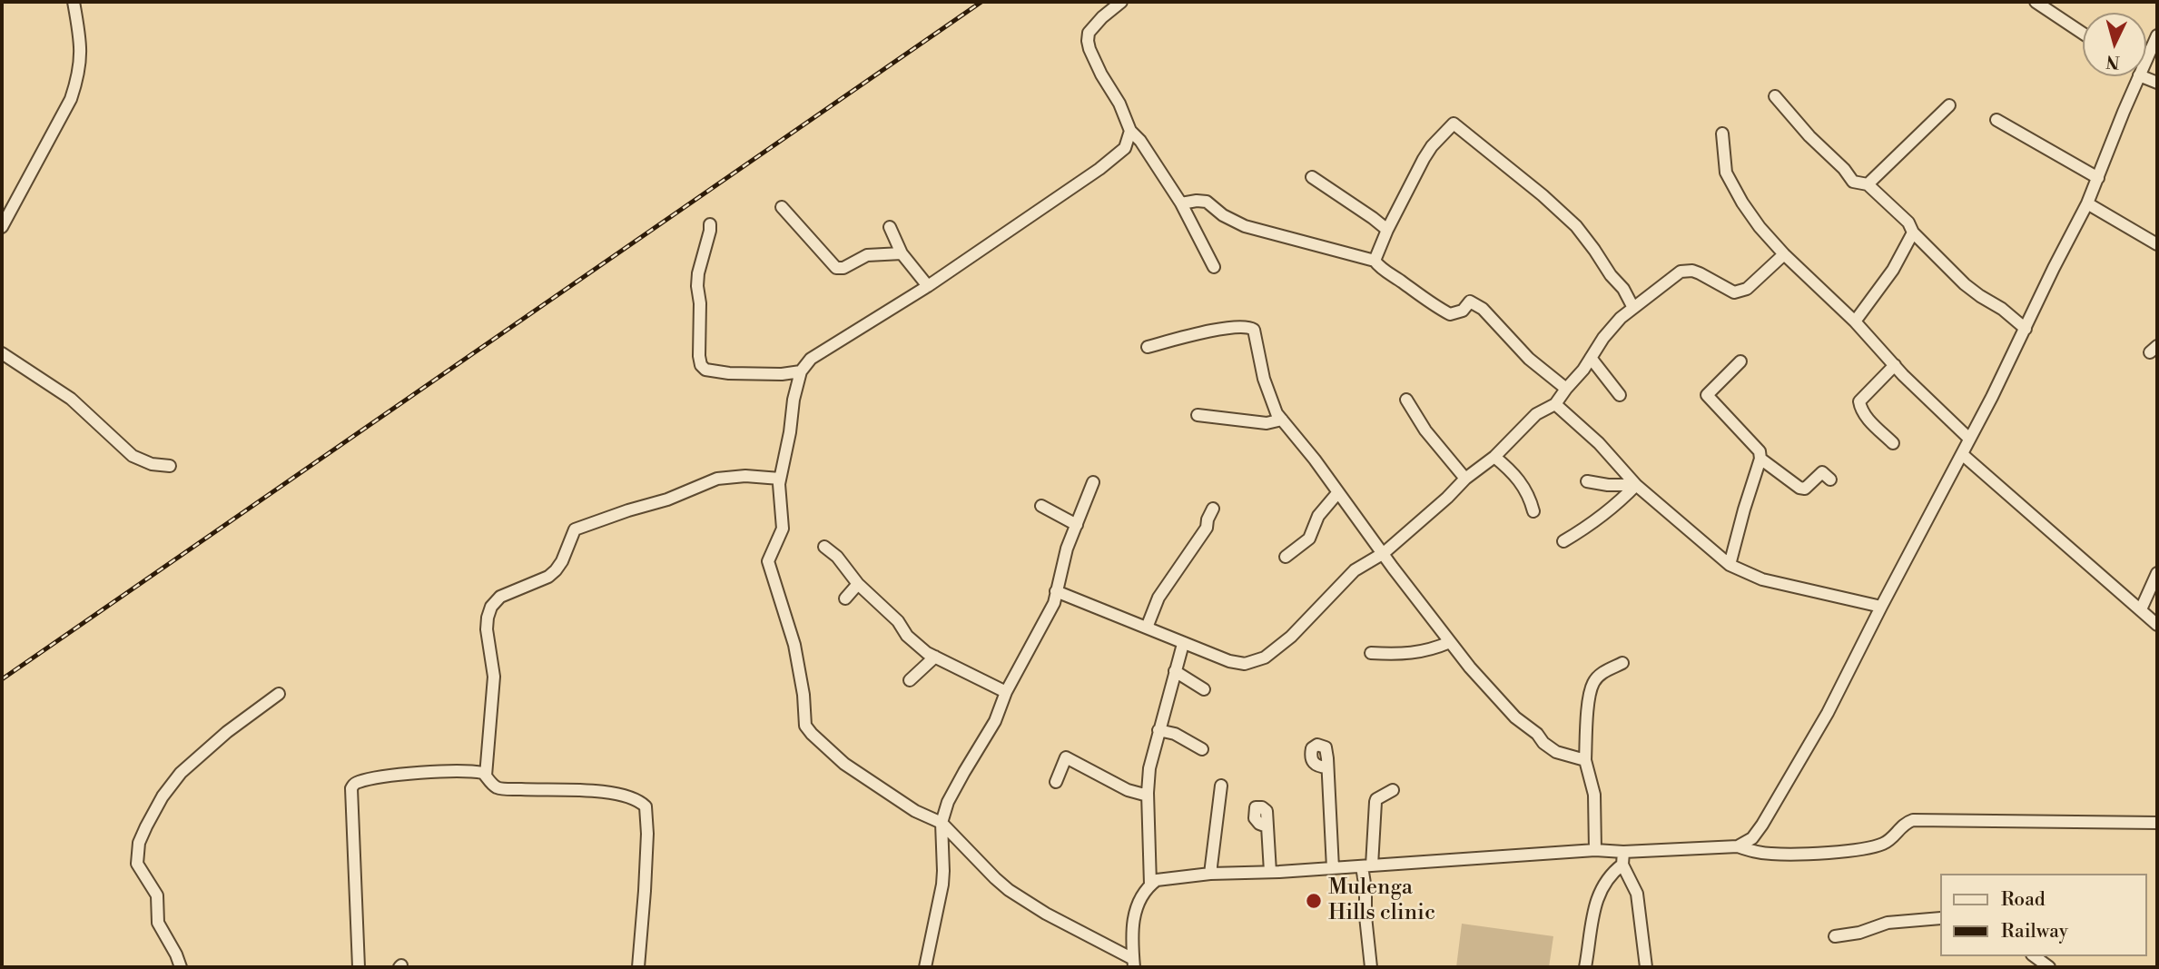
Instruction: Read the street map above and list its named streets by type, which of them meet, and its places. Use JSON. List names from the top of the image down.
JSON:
{
  "places": ["Mulenga Hills clinic"],
  "legend": ["Road", "Railway"],
  "north": "bottom"
}
